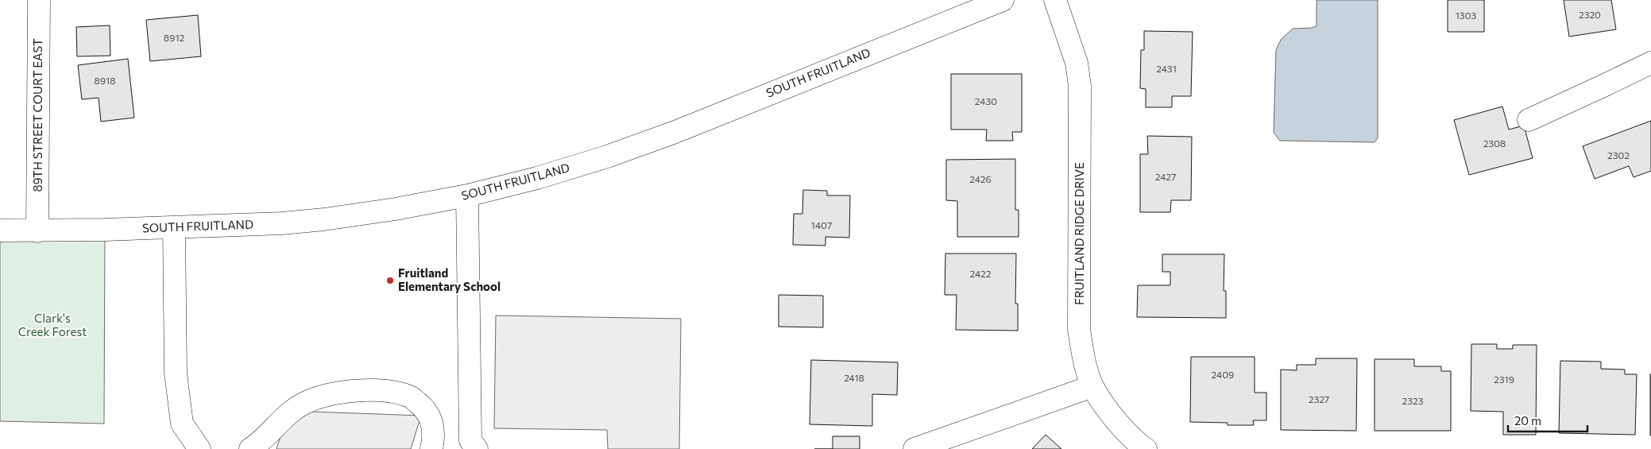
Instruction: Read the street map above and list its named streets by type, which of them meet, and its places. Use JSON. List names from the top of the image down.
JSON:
{
  "streets": {
    "street": ["SOUTH FRUITLAND", "89TH STREET COURT EAST", "FRUITLAND RIDGE DRIVE"]
  },
  "crossings": [
    ["SOUTH FRUITLAND", "89TH STREET COURT EAST"]
  ],
  "parks": ["Clark's Creek Forest"],
  "places": ["Fruitland Elementary School"],
  "house_numbers": [
    "2320",
    "1303",
    "8912",
    "2431",
    "8918",
    "2430",
    "2308",
    "2302",
    "2427",
    "2426",
    "1407",
    "2422",
    "2409",
    "2418",
    "2319",
    "2327",
    "2323"
  ],
  "scale_bar": "20 m"
}
